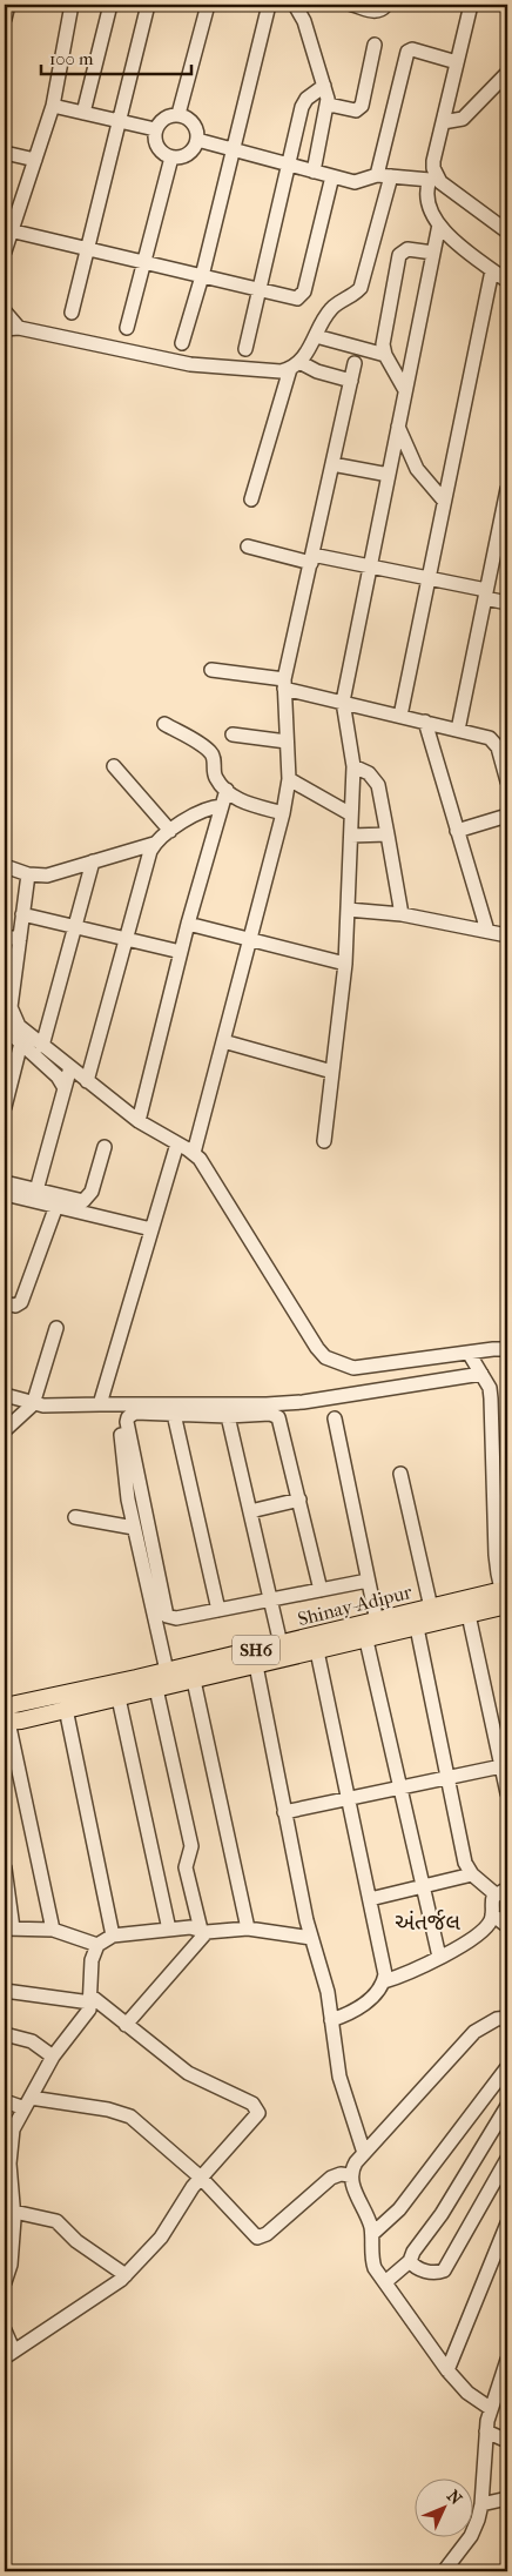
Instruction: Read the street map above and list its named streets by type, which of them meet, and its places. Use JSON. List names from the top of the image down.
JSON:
{
  "streets": {
    "main road": ["Shinay-Adipur", "SH6"]
  },
  "districts": ["અંતર્જલ"],
  "scale_bar": "100 m",
  "north": "top right"
}
